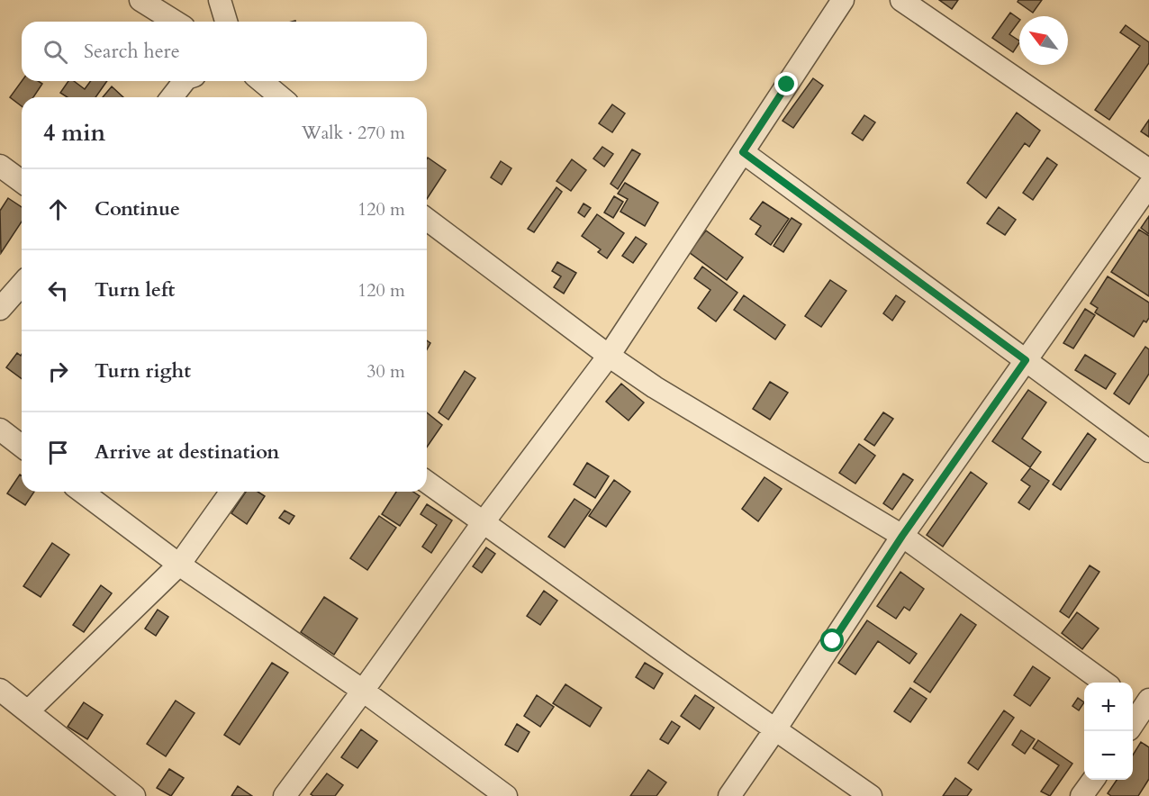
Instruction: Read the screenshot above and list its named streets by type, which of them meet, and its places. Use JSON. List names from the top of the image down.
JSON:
{
  "north": "top left",
  "page": {
    "search": "Search here",
    "heading": ["4 min", "Walk · 270 m"],
    "list": [
      ["Continue", "120 m"],
      ["Turn left", "120 m"],
      ["Turn right", "30 m"],
      "Arrive at destination"
    ],
    "map_buttons": ["+", "−"]
  }
}
